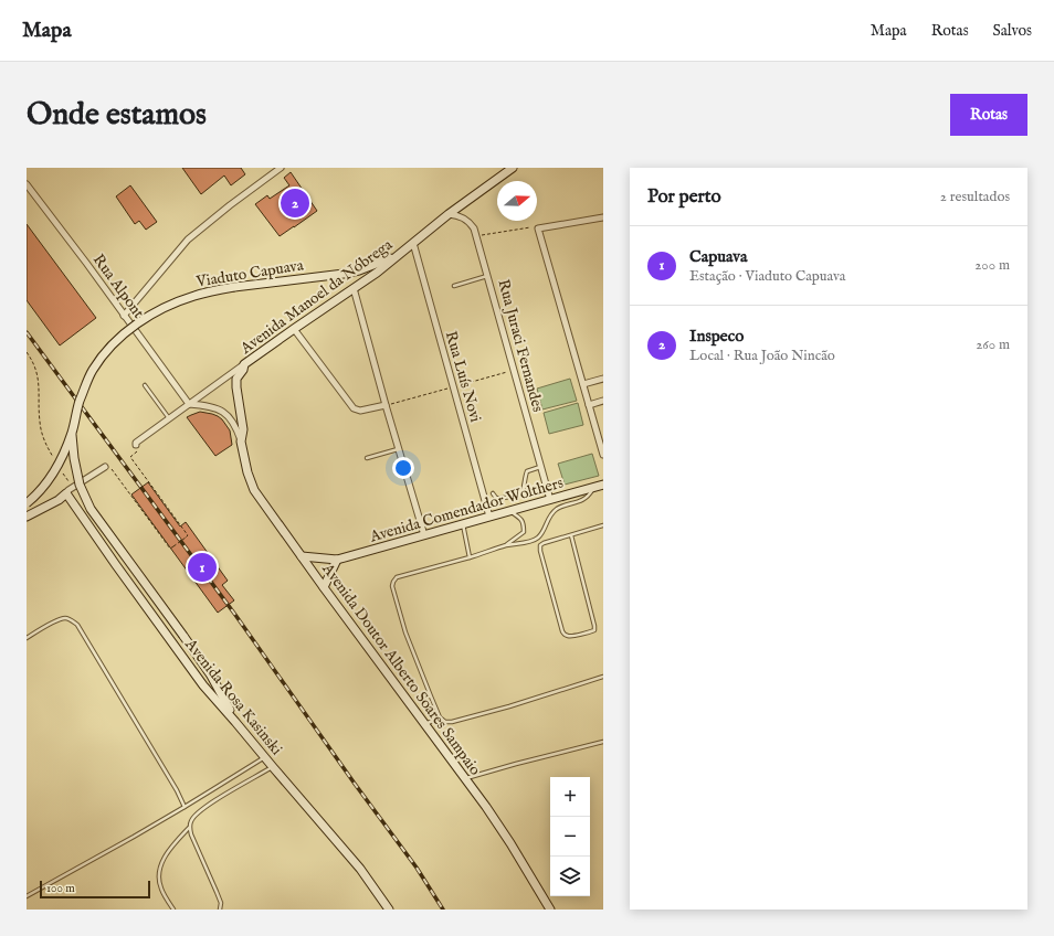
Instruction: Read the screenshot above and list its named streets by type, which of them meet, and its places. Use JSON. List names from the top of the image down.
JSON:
{
  "streets": {
    "main road": [
      "Viaduto Capuava",
      "Avenida Manoel da Nóbrega",
      "Avenida Comendador Wolthers",
      "Avenida Doutor Alberto Soares Sampaio",
      "Avenida Rosa Kasinski"
    ],
    "street": ["Rua Alpont", "Rua Juraci Fernandes", "Rua Luís Novi"]
  },
  "crossings": [
    ["Viaduto Capuava", "Avenida Manoel da Nóbrega"],
    ["Viaduto Capuava", "Avenida Rosa Kasinski"],
    ["Rua Alpont", "Avenida Manoel da Nóbrega"],
    ["Rua Alpont", "Avenida Doutor Alberto Soares Sampaio"],
    ["Avenida Manoel da Nóbrega", "Rua Juraci Fernandes"],
    ["Avenida Manoel da Nóbrega", "Rua Luís Novi"],
    ["Avenida Manoel da Nóbrega", "Avenida Doutor Alberto Soares Sampaio"],
    ["Rua Juraci Fernandes", "Avenida Comendador Wolthers"],
    ["Rua Luís Novi", "Avenida Comendador Wolthers"],
    ["Avenida Comendador Wolthers", "Avenida Doutor Alberto Soares Sampaio"]
  ],
  "scale_bar": "100 m",
  "north": "right",
  "page": {
    "header": "Mapa",
    "nav": ["Mapa", "Rotas", "Salvos"],
    "buttons": "Rotas",
    "title": "Onde estamos",
    "heading": ["Por perto", "2 resultados"],
    "pins": ["2", "1"],
    "list": [
      {
        "mark": "1",
        "name": "Capuava",
        "note": "Estação · Viaduto Capuava",
        "value": "200 m"
      },
      {
        "mark": "2",
        "name": "Inspeco",
        "note": "Local · Rua João Nincão",
        "value": "260 m"
      }
    ],
    "map_buttons": ["+", "−"],
    "scale": "100 m"
  }
}
